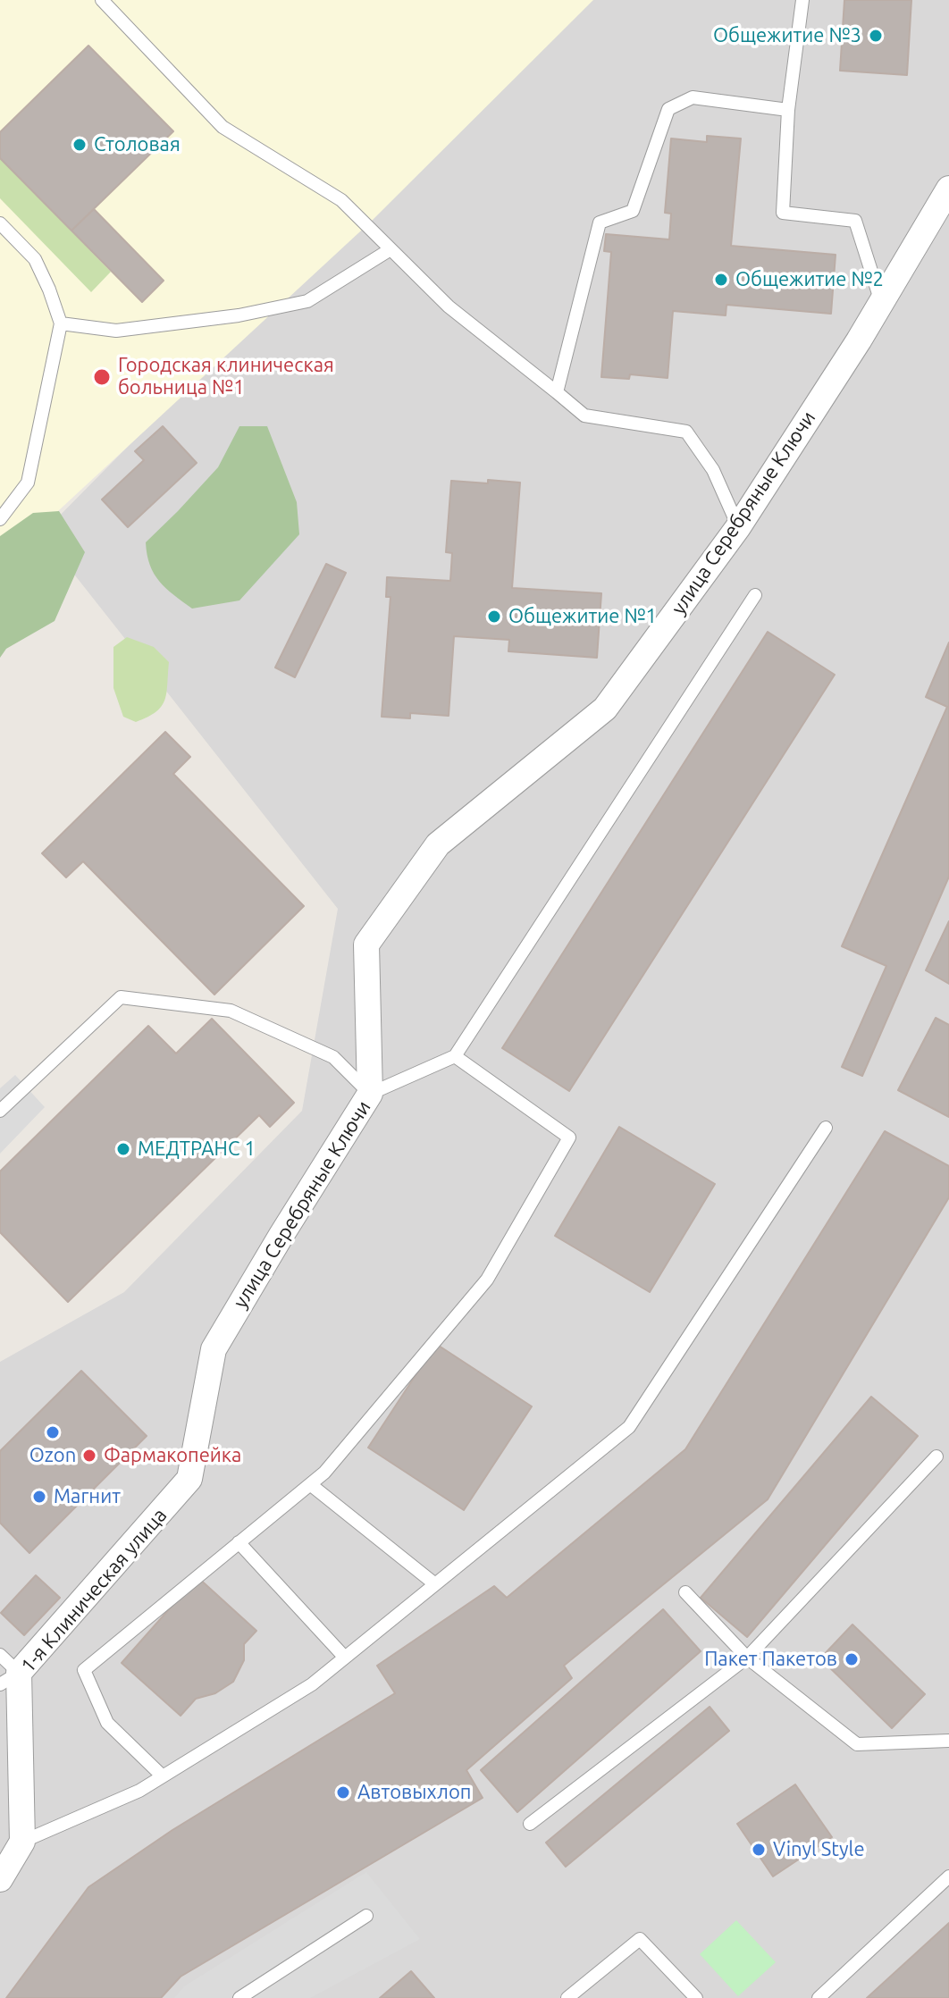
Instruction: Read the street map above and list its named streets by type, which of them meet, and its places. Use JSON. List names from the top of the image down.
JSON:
{
  "streets": {
    "street": ["улица Серебряные Ключи", "1-я Клиническая улица"]
  },
  "crossings": [
    ["улица Серебряные Ключи", "1-я Клиническая улица"]
  ],
  "places": [
    "Общежитие №3",
    "Столовая",
    "Общежитие №2",
    "Городская клиническая больница №1",
    "Общежитие №1",
    "МЕДТРАНС 1",
    "Ozon",
    "Фармакопейка",
    "Магнит",
    "Пакет Пакетов",
    "Автовыхлоп",
    "Vinyl Style"
  ]
}
